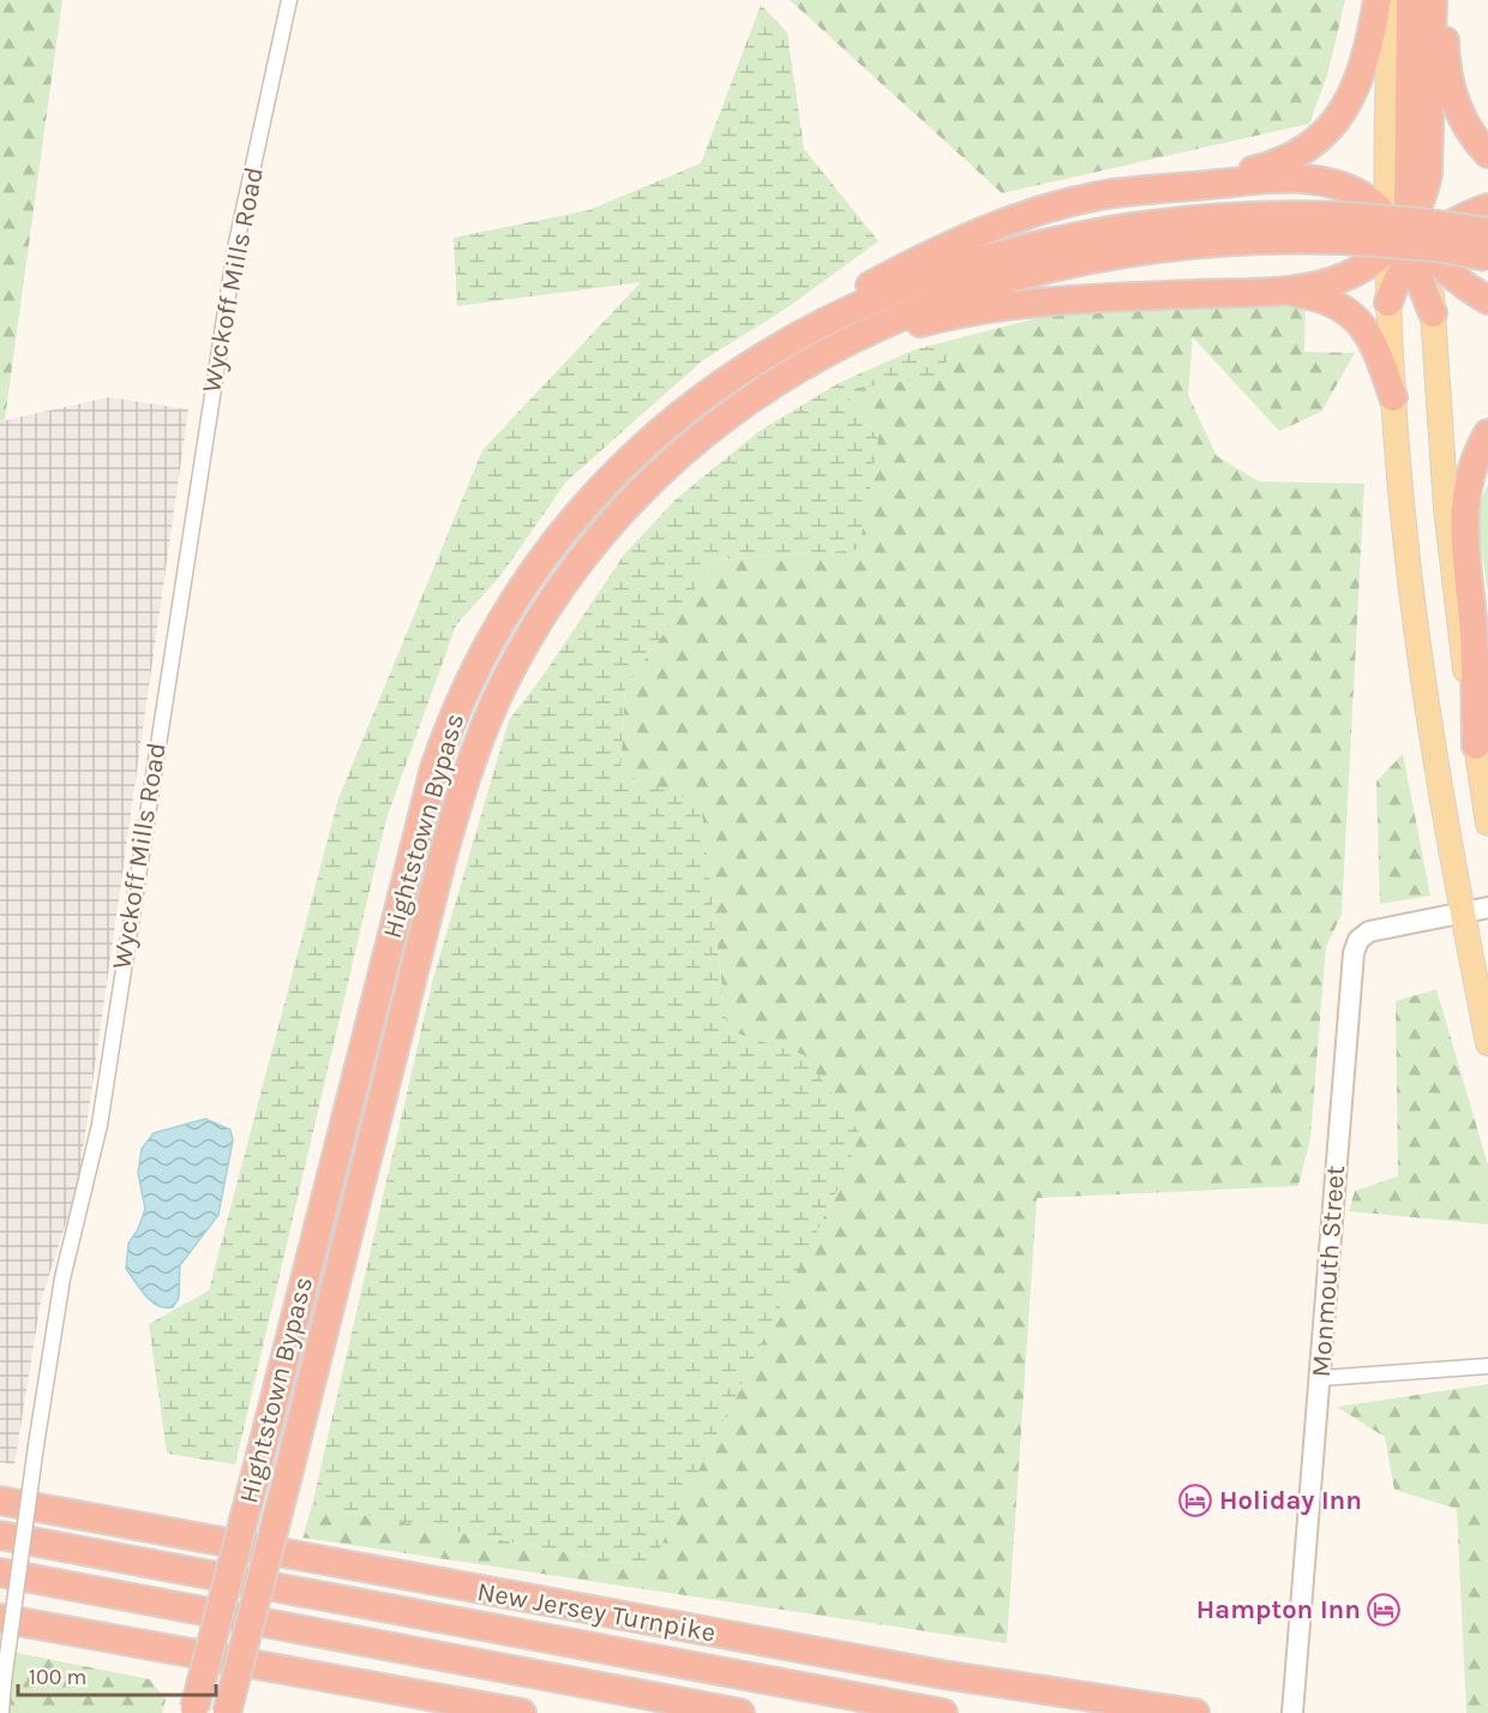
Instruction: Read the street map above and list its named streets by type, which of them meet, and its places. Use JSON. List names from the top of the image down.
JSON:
{
  "streets": {
    "highway": ["Hightstown Bypass", "New Jersey Turnpike"],
    "street": ["Wyckoff Mills Road", "Monmouth Street"]
  },
  "places": {
    "hotel": ["Holiday Inn", "Hampton Inn"]
  },
  "scale_bar": "100 m"
}
